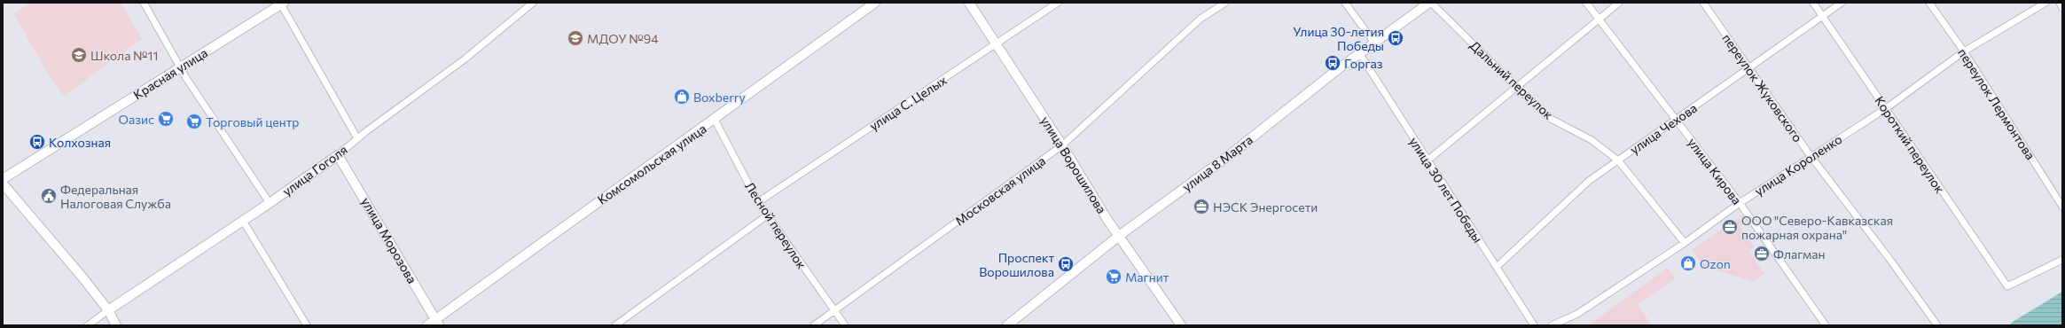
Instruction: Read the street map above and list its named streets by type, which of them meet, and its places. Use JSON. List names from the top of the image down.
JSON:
{
  "streets": {
    "street": [
      "Красная улица",
      "Дальний переулок",
      "переулок Жуковского",
      "улица С. Целых",
      "переулок Лермонтова",
      "улица Чехова",
      "Короткий переулок",
      "улица 8 Марта",
      "Комсомольская улица",
      "улица Ворошилова",
      "улица Короленко",
      "улица Гоголя",
      "улица Кирова",
      "улица 30 лет Победы",
      "Московская улица",
      "Лесной переулок",
      "улица Морозова"
    ]
  },
  "crossings": [
    ["Дальний переулок", "улица Чехова"],
    ["Дальний переулок", "улица 8 Марта"],
    ["Дальний переулок", "улица Короленко"],
    ["переулок Жуковского", "улица Чехова"],
    ["переулок Жуковского", "улица Короленко"],
    ["улица С. Целых", "улица Ворошилова"],
    ["улица С. Целых", "Лесной переулок"],
    ["переулок Лермонтова", "улица Короленко"],
    ["улица Чехова", "Короткий переулок"],
    ["улица Чехова", "улица Кирова"],
    ["улица Чехова", "улица 30 лет Победы"],
    ["Короткий переулок", "улица Короленко"],
    ["улица 8 Марта", "улица Ворошилова"],
    ["улица 8 Марта", "улица 30 лет Победы"],
    ["Комсомольская улица", "Лесной переулок"],
    ["Комсомольская улица", "улица Морозова"],
    ["улица Ворошилова", "Московская улица"],
    ["улица Короленко", "улица Кирова"],
    ["улица Гоголя", "улица Морозова"],
    ["Московская улица", "Лесной переулок"]
  ],
  "places": {
    "school or university": ["МДОУ №94", "Школа №11"],
    "bus stop": [
      "Улица 30-летия Победы",
      "Горгаз",
      "Колхозная",
      "Проспект Ворошилова"
    ],
    "shop": ["Boxberry", "Ozon"],
    "supermarket": ["Оазис", "Торговый центр", "Магнит"],
    "public building": ["Федеральная Налоговая Служба"],
    "office": ["НЭСК Энергосети", "ООО \"Северо-Кавказская пожарная охрана\"", "Флагман"]
  }
}
